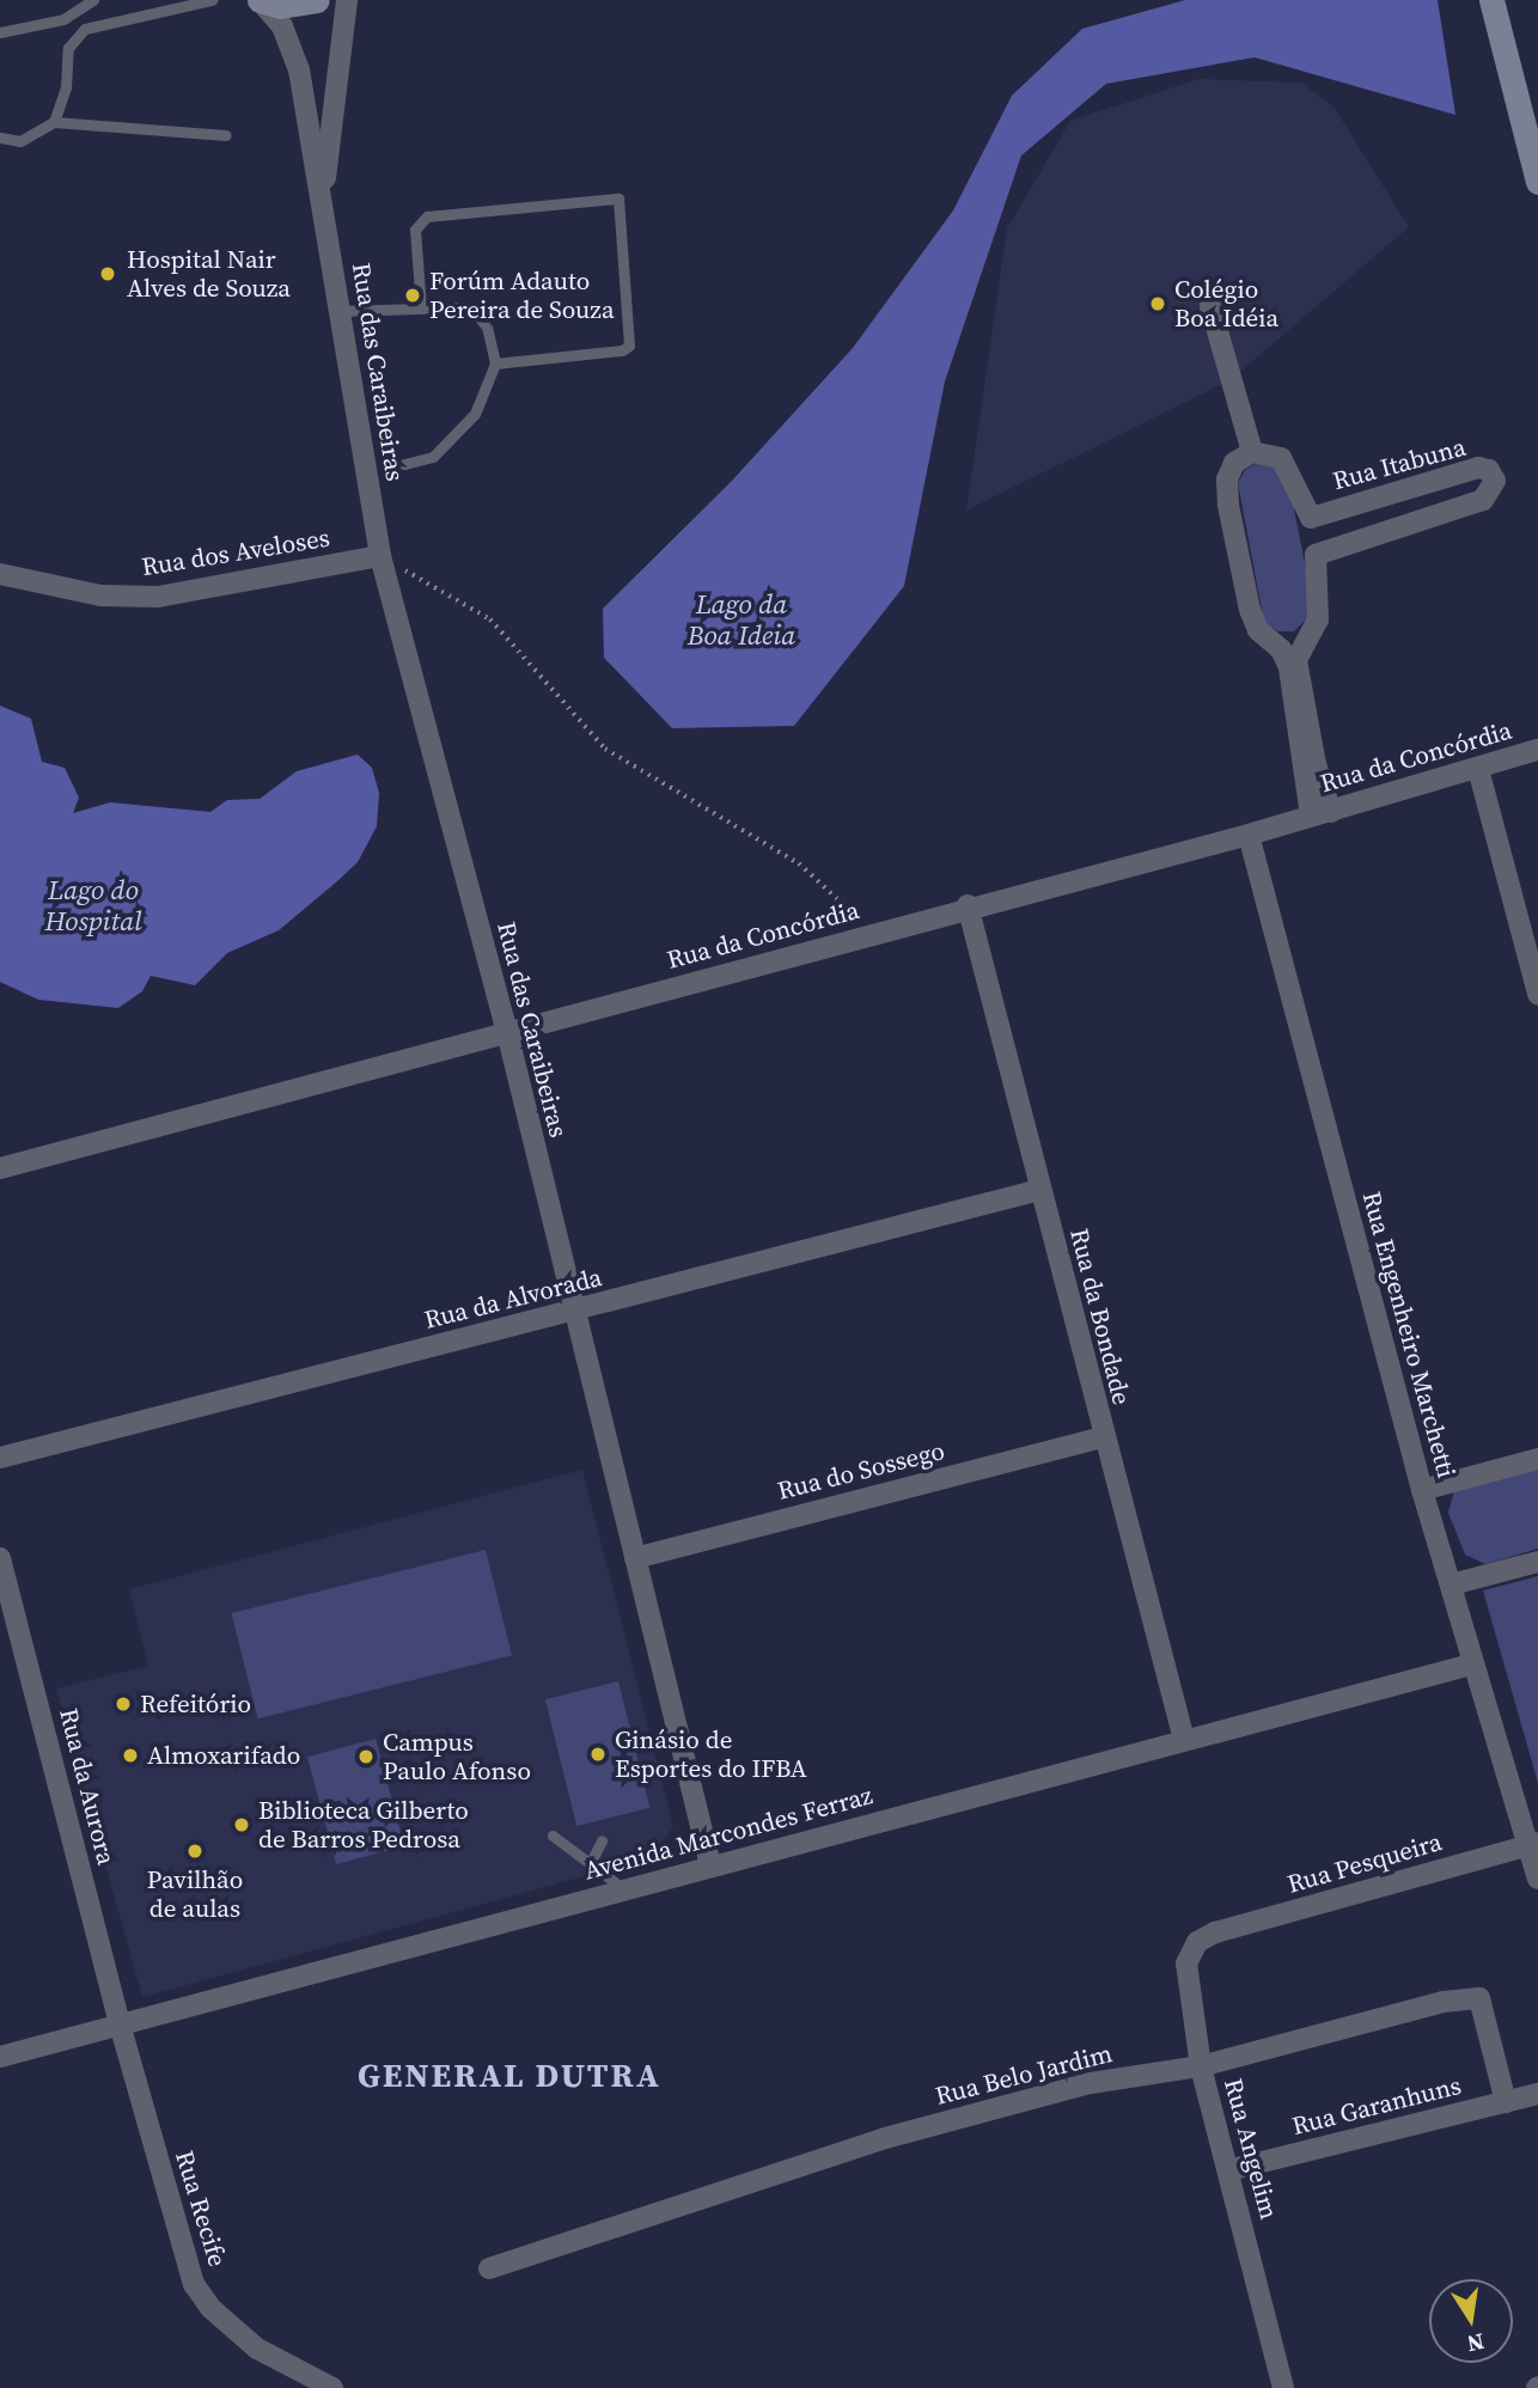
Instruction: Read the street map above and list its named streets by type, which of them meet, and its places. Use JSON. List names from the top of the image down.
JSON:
{
  "streets": {
    "street": [
      "Rua das Caraibeiras",
      "Rua Itabuna",
      "Rua dos Aveloses",
      "Rua da Concórdia",
      "Rua da Alvorada",
      "Rua da Bondade",
      "Rua Engenheiro Marchetti",
      "Rua do Sossego",
      "Rua da Aurora",
      "Avenida Marcondes Ferraz",
      "Rua Pesqueira",
      "Rua Belo Jardim",
      "Rua Garanhuns",
      "Rua Angelim",
      "Rua Recife"
    ]
  },
  "crossings": [
    ["Rua das Caraibeiras", "Rua dos Aveloses"],
    ["Rua das Caraibeiras", "Rua da Concórdia"],
    ["Rua das Caraibeiras", "Rua da Alvorada"],
    ["Rua das Caraibeiras", "Rua do Sossego"],
    ["Rua das Caraibeiras", "Avenida Marcondes Ferraz"],
    ["Rua Itabuna", "Rua da Concórdia"],
    ["Rua da Concórdia", "Rua da Bondade"],
    ["Rua da Concórdia", "Rua Engenheiro Marchetti"],
    ["Rua da Alvorada", "Rua da Bondade"],
    ["Rua da Bondade", "Rua do Sossego"],
    ["Rua da Bondade", "Avenida Marcondes Ferraz"],
    ["Rua Engenheiro Marchetti", "Avenida Marcondes Ferraz"],
    ["Rua Engenheiro Marchetti", "Rua Pesqueira"],
    ["Rua da Aurora", "Avenida Marcondes Ferraz"],
    ["Rua da Aurora", "Rua Recife"],
    ["Avenida Marcondes Ferraz", "Rua Recife"],
    ["Rua Pesqueira", "Rua Angelim"],
    ["Rua Belo Jardim", "Rua Garanhuns"],
    ["Rua Belo Jardim", "Rua Angelim"],
    ["Rua Garanhuns", "Rua Angelim"]
  ],
  "districts": ["GENERAL DUTRA"],
  "water": ["Lago da Boa Ideia", "Lago do Hospital"],
  "places": [
    "Hospital Nair Alves de Souza",
    "Forúm Adauto Pereira de Souza",
    "Colégio Boa Idéia",
    "Refeitório",
    "Ginásio de Esportes do IFBA",
    "Almoxarifado",
    "Campus Paulo Afonso",
    "Biblioteca Gilberto de Barros Pedrosa",
    "Pavilhão de aulas"
  ],
  "north": "bottom"
}
